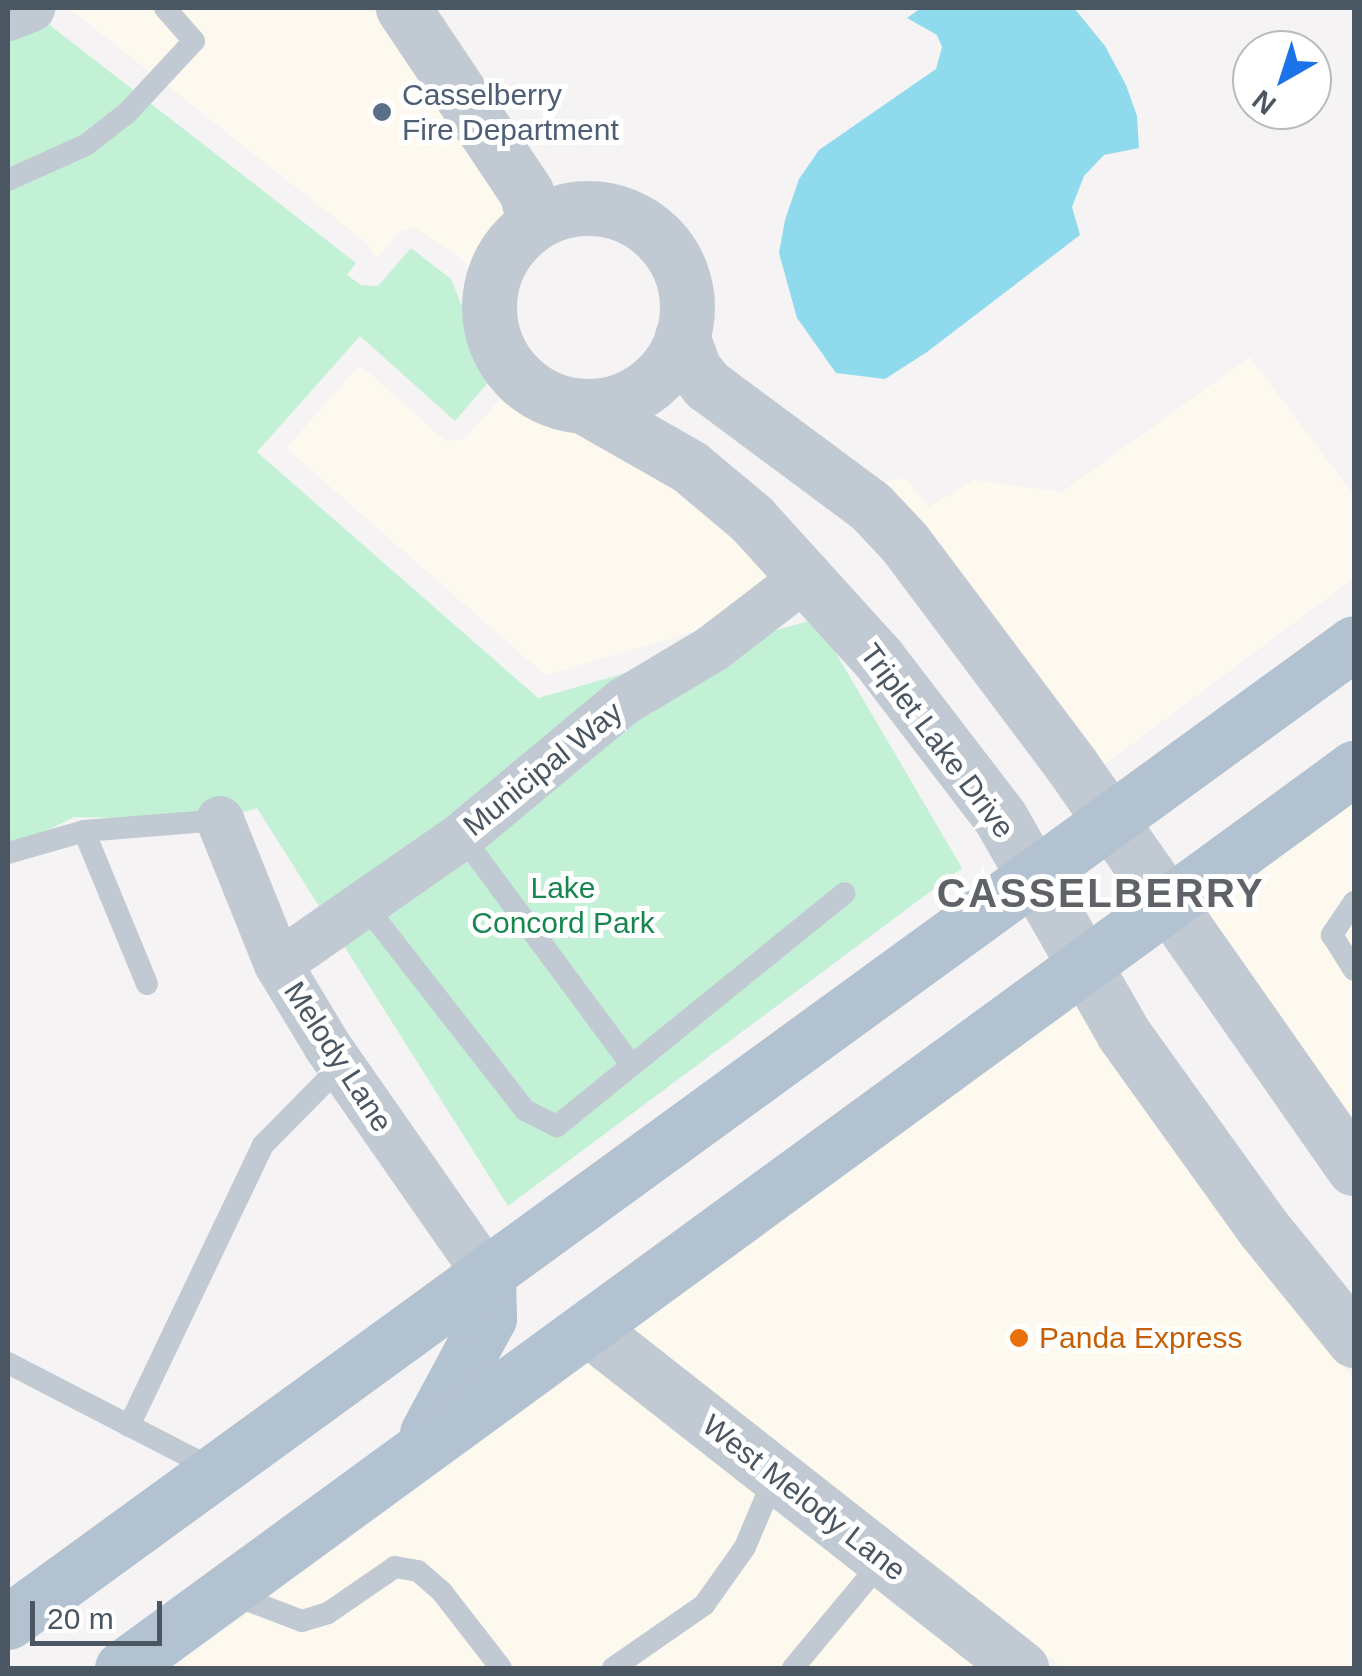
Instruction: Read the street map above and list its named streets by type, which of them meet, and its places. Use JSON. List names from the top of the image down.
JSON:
{
  "streets": {
    "street": [
      "Triplet Lake Drive",
      "Municipal Way",
      "Melody Lane",
      "West Melody Lane"
    ]
  },
  "crossings": [
    ["Triplet Lake Drive", "Municipal Way"],
    ["Municipal Way", "Melody Lane"]
  ],
  "districts": ["CASSELBERRY"],
  "parks": ["Lake Concord Park"],
  "places": ["Casselberry Fire Department", "Panda Express"],
  "scale_bar": "20 m",
  "north": "bottom left"
}
